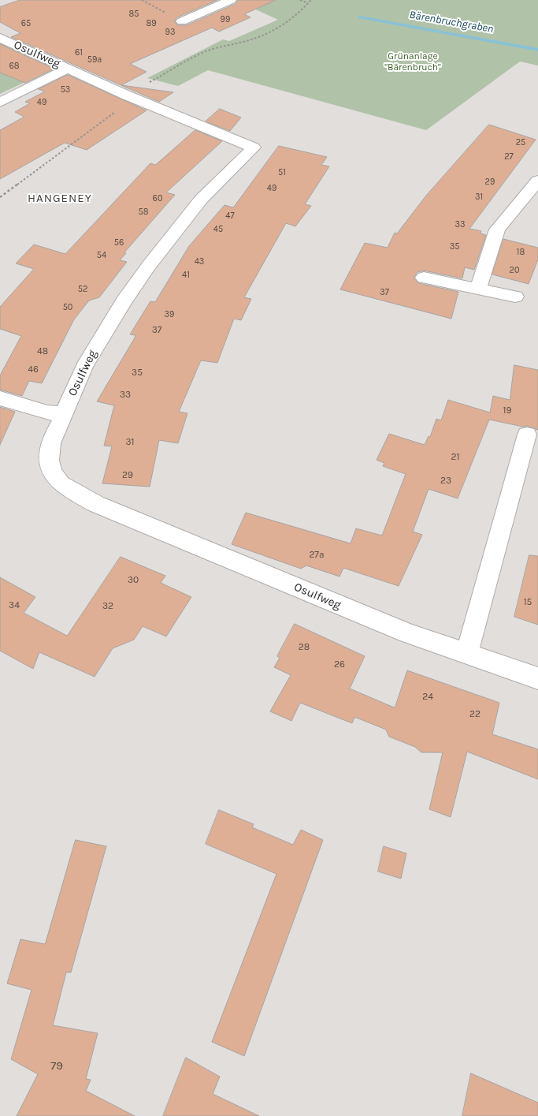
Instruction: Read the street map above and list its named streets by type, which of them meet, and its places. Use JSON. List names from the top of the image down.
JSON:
{
  "streets": {
    "street": ["Osulfweg"]
  },
  "districts": ["HANGENEY"],
  "water": ["Bärenbruchgraben"],
  "parks": ["Grünanlage \"Bärenbruch\""],
  "house_numbers": [
    "85",
    "99",
    "65",
    "89",
    "93",
    "61",
    "59a",
    "68",
    "53",
    "49",
    "25",
    "27",
    "51",
    "29",
    "49",
    "31",
    "60",
    "58",
    "47",
    "33",
    "45",
    "56",
    "35",
    "18",
    "54",
    "43",
    "20",
    "41",
    "52",
    "37",
    "50",
    "39",
    "37",
    "48",
    "46",
    "35",
    "33",
    "19",
    "31",
    "21",
    "29",
    "23",
    "27a",
    "30",
    "15",
    "34",
    "32",
    "28",
    "26",
    "24",
    "22",
    "79"
  ]
}
